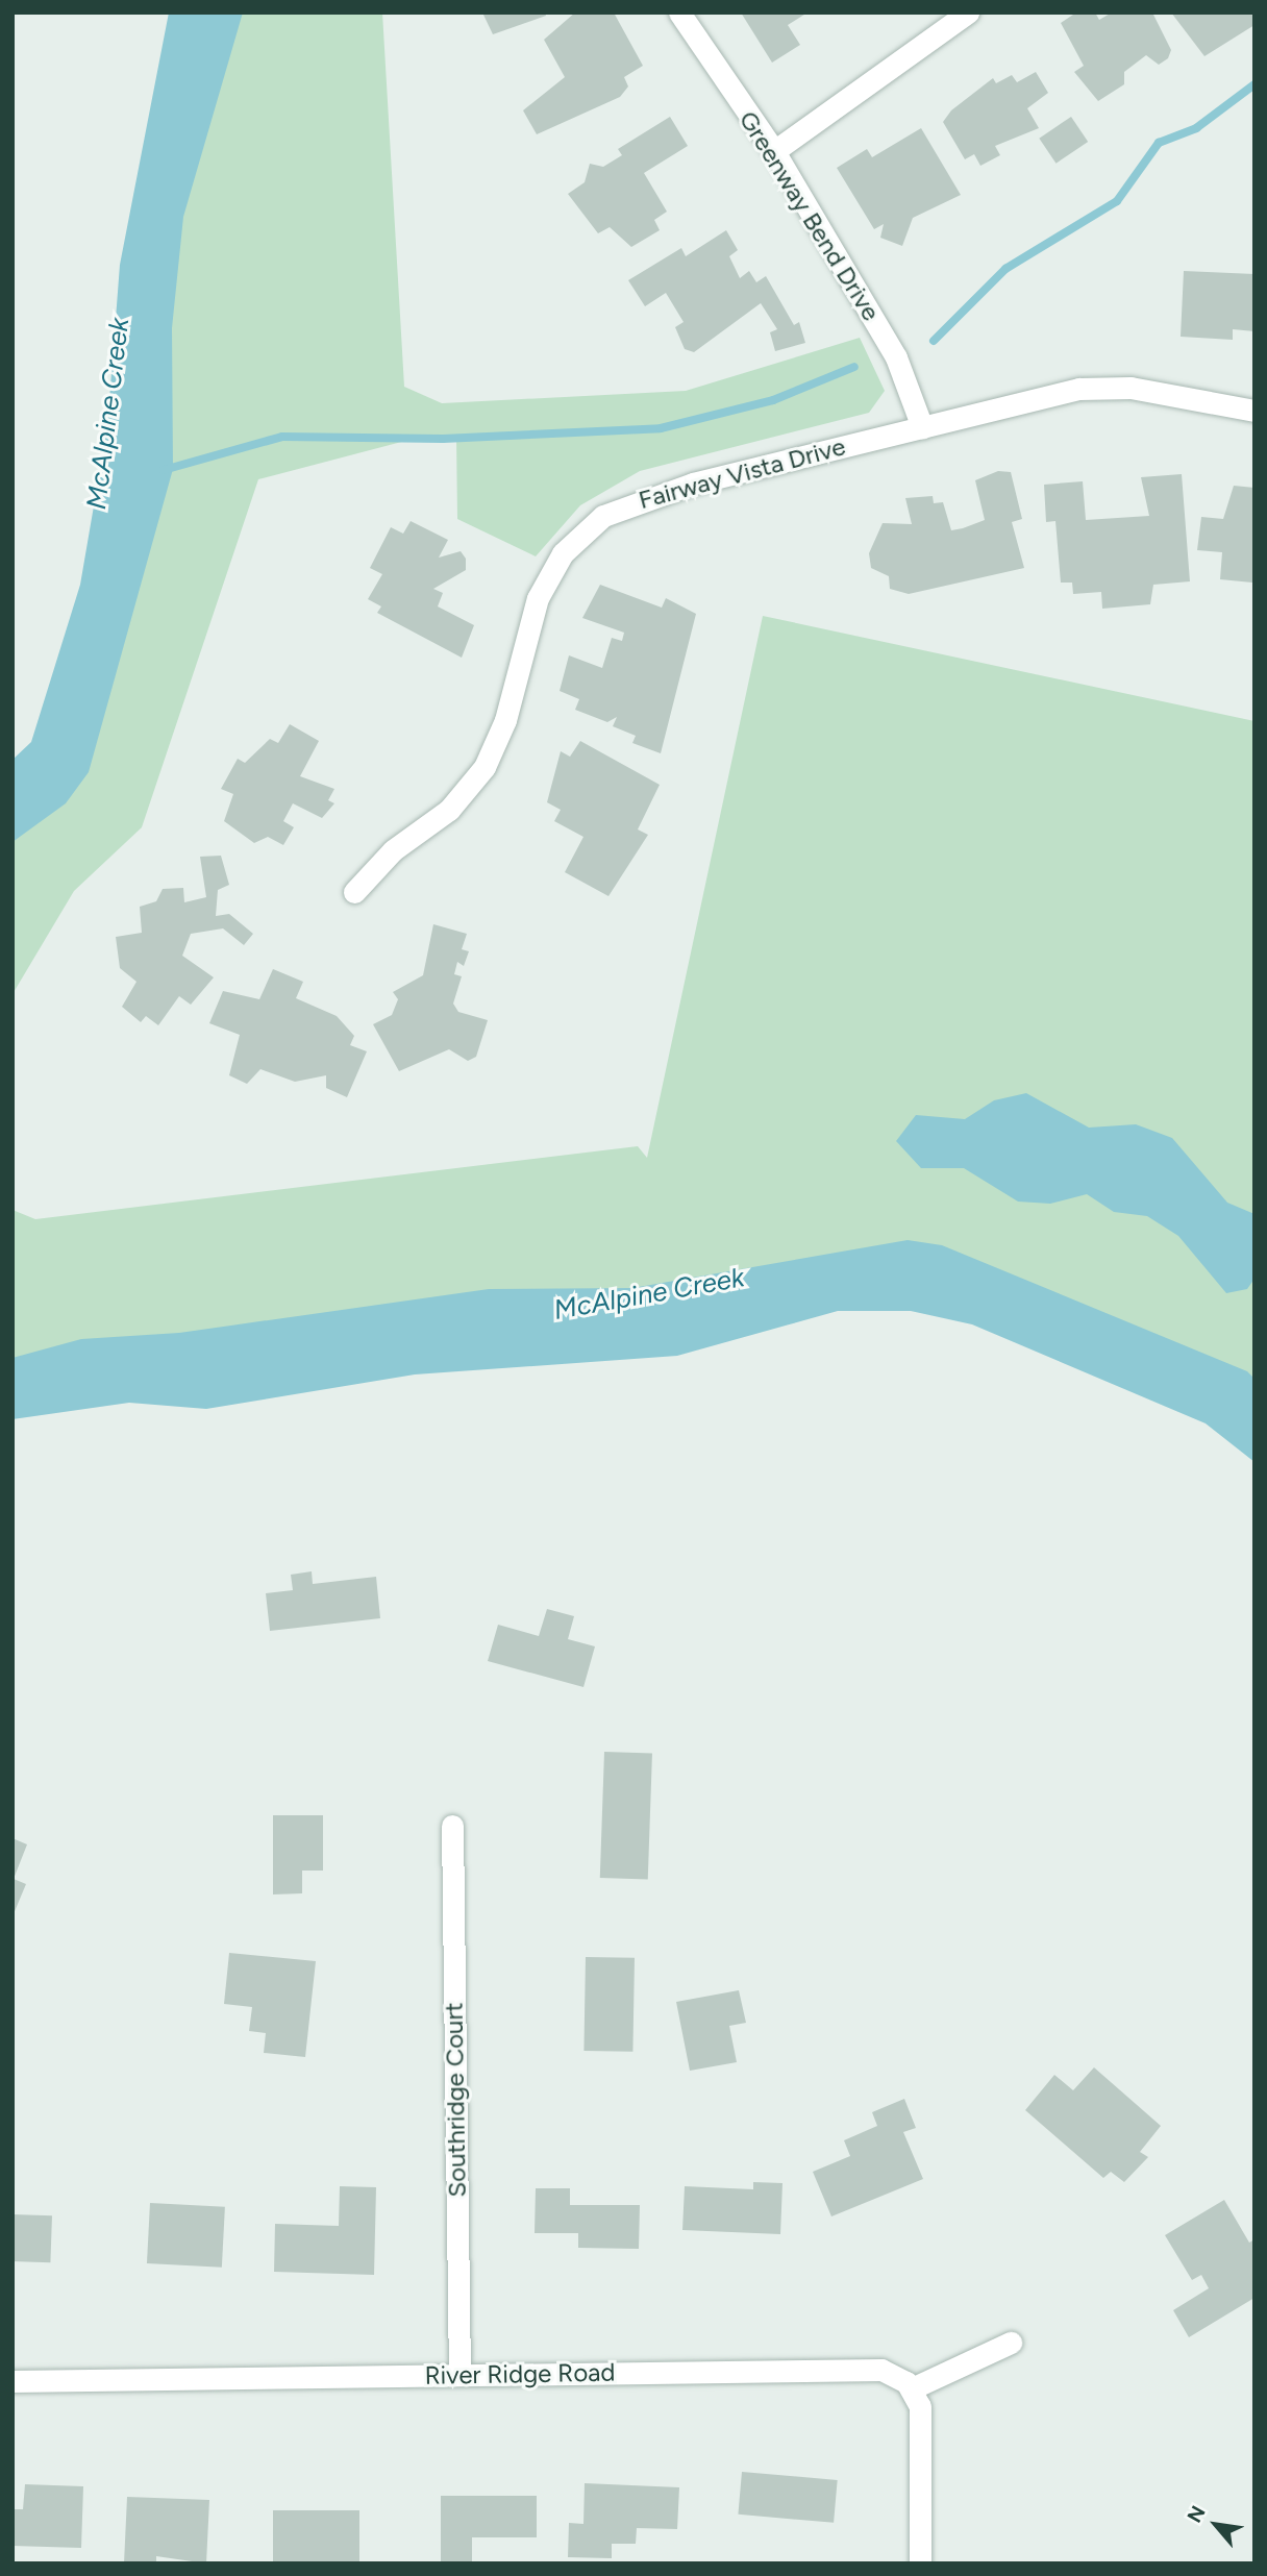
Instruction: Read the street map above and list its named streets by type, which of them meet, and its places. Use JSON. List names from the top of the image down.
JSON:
{
  "streets": {
    "street": [
      "Greenway Bend Drive",
      "Fairway Vista Drive",
      "Southridge Court",
      "River Ridge Road"
    ]
  },
  "crossings": [
    ["Greenway Bend Drive", "Fairway Vista Drive"],
    ["Southridge Court", "River Ridge Road"]
  ],
  "water": ["McAlpine Creek"],
  "north": "top left"
}
